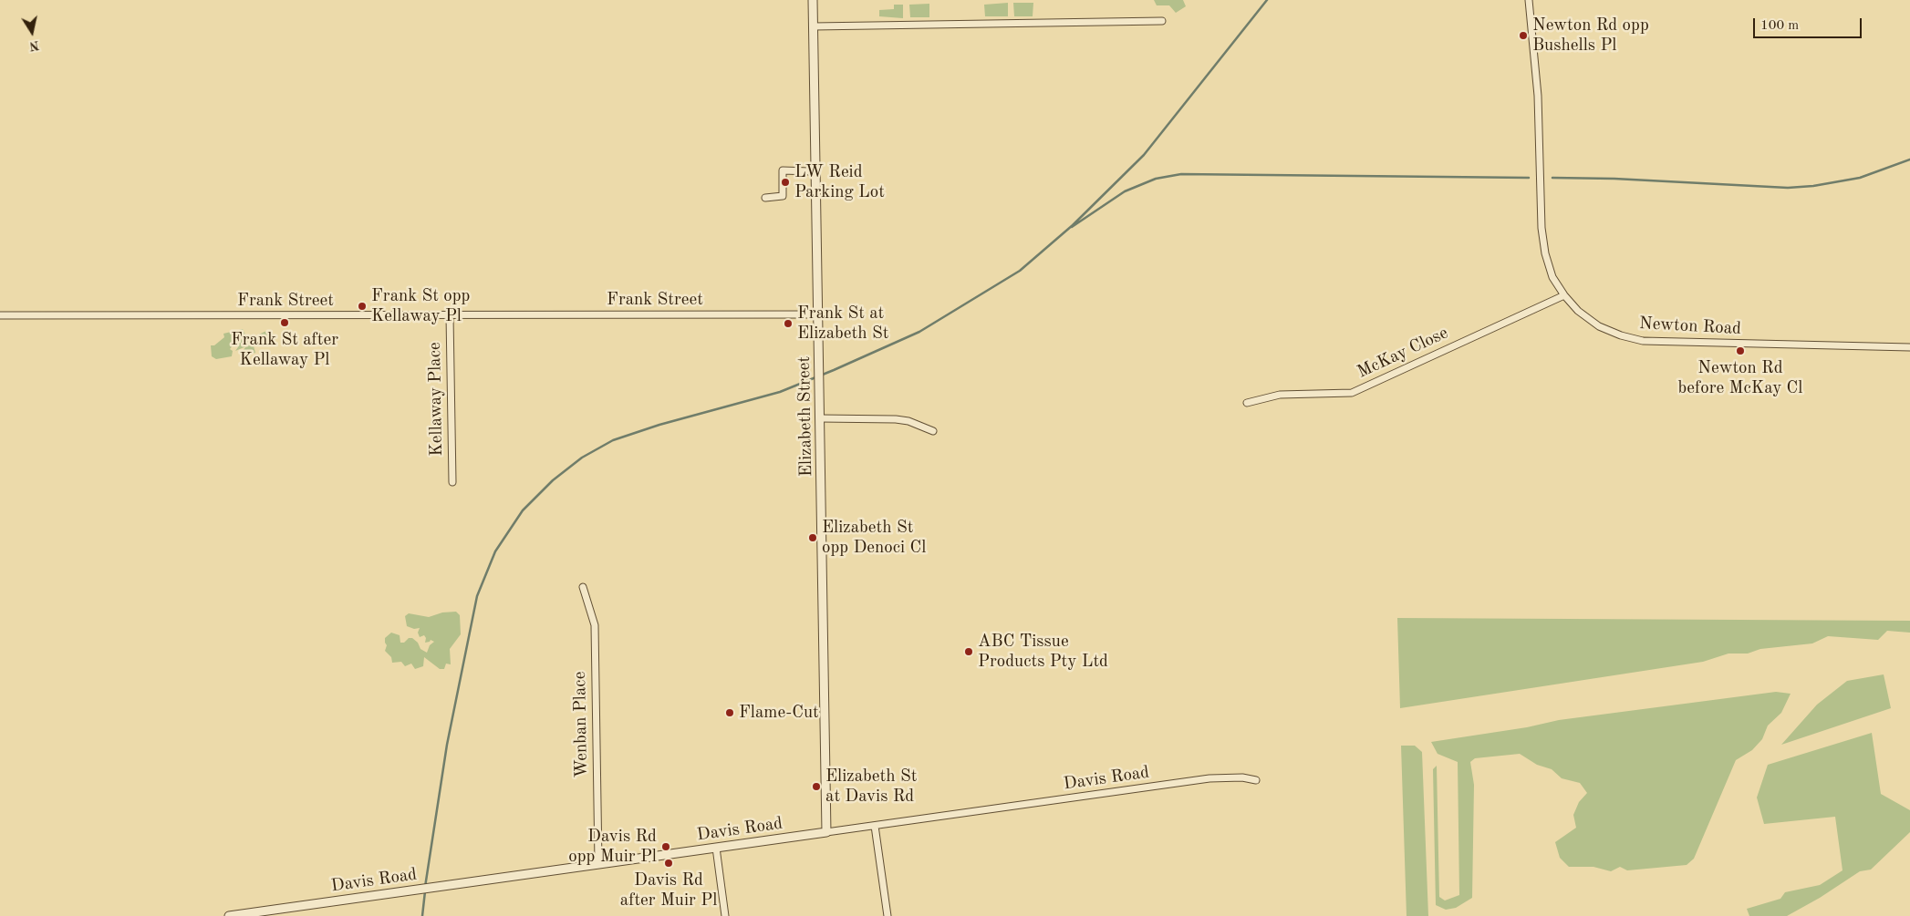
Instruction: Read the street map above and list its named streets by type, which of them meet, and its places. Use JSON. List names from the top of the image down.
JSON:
{
  "streets": {
    "street": [
      "Frank Street",
      "Newton Road",
      "McKay Close",
      "Kellaway Place",
      "Elizabeth Street",
      "Wenban Place",
      "Davis Road"
    ]
  },
  "crossings": [
    ["Frank Street", "Kellaway Place"],
    ["Frank Street", "Elizabeth Street"],
    ["Newton Road", "McKay Close"],
    ["Elizabeth Street", "Davis Road"],
    ["Wenban Place", "Davis Road"]
  ],
  "places": [
    "Newton Rd opp Bushells Pl",
    "LW Reid Parking Lot",
    "Frank St opp Kellaway Pl",
    "Frank St after Kellaway Pl",
    "Frank St at Elizabeth St",
    "Newton Rd before McKay Cl",
    "Elizabeth St opp Denoci Cl",
    "ABC Tissue Products Pty Ltd",
    "Flame-Cut",
    "Elizabeth St at Davis Rd",
    "Davis Rd opp Muir Pl",
    "Davis Rd after Muir Pl"
  ],
  "scale_bar": "100 m",
  "north": "bottom"
}
